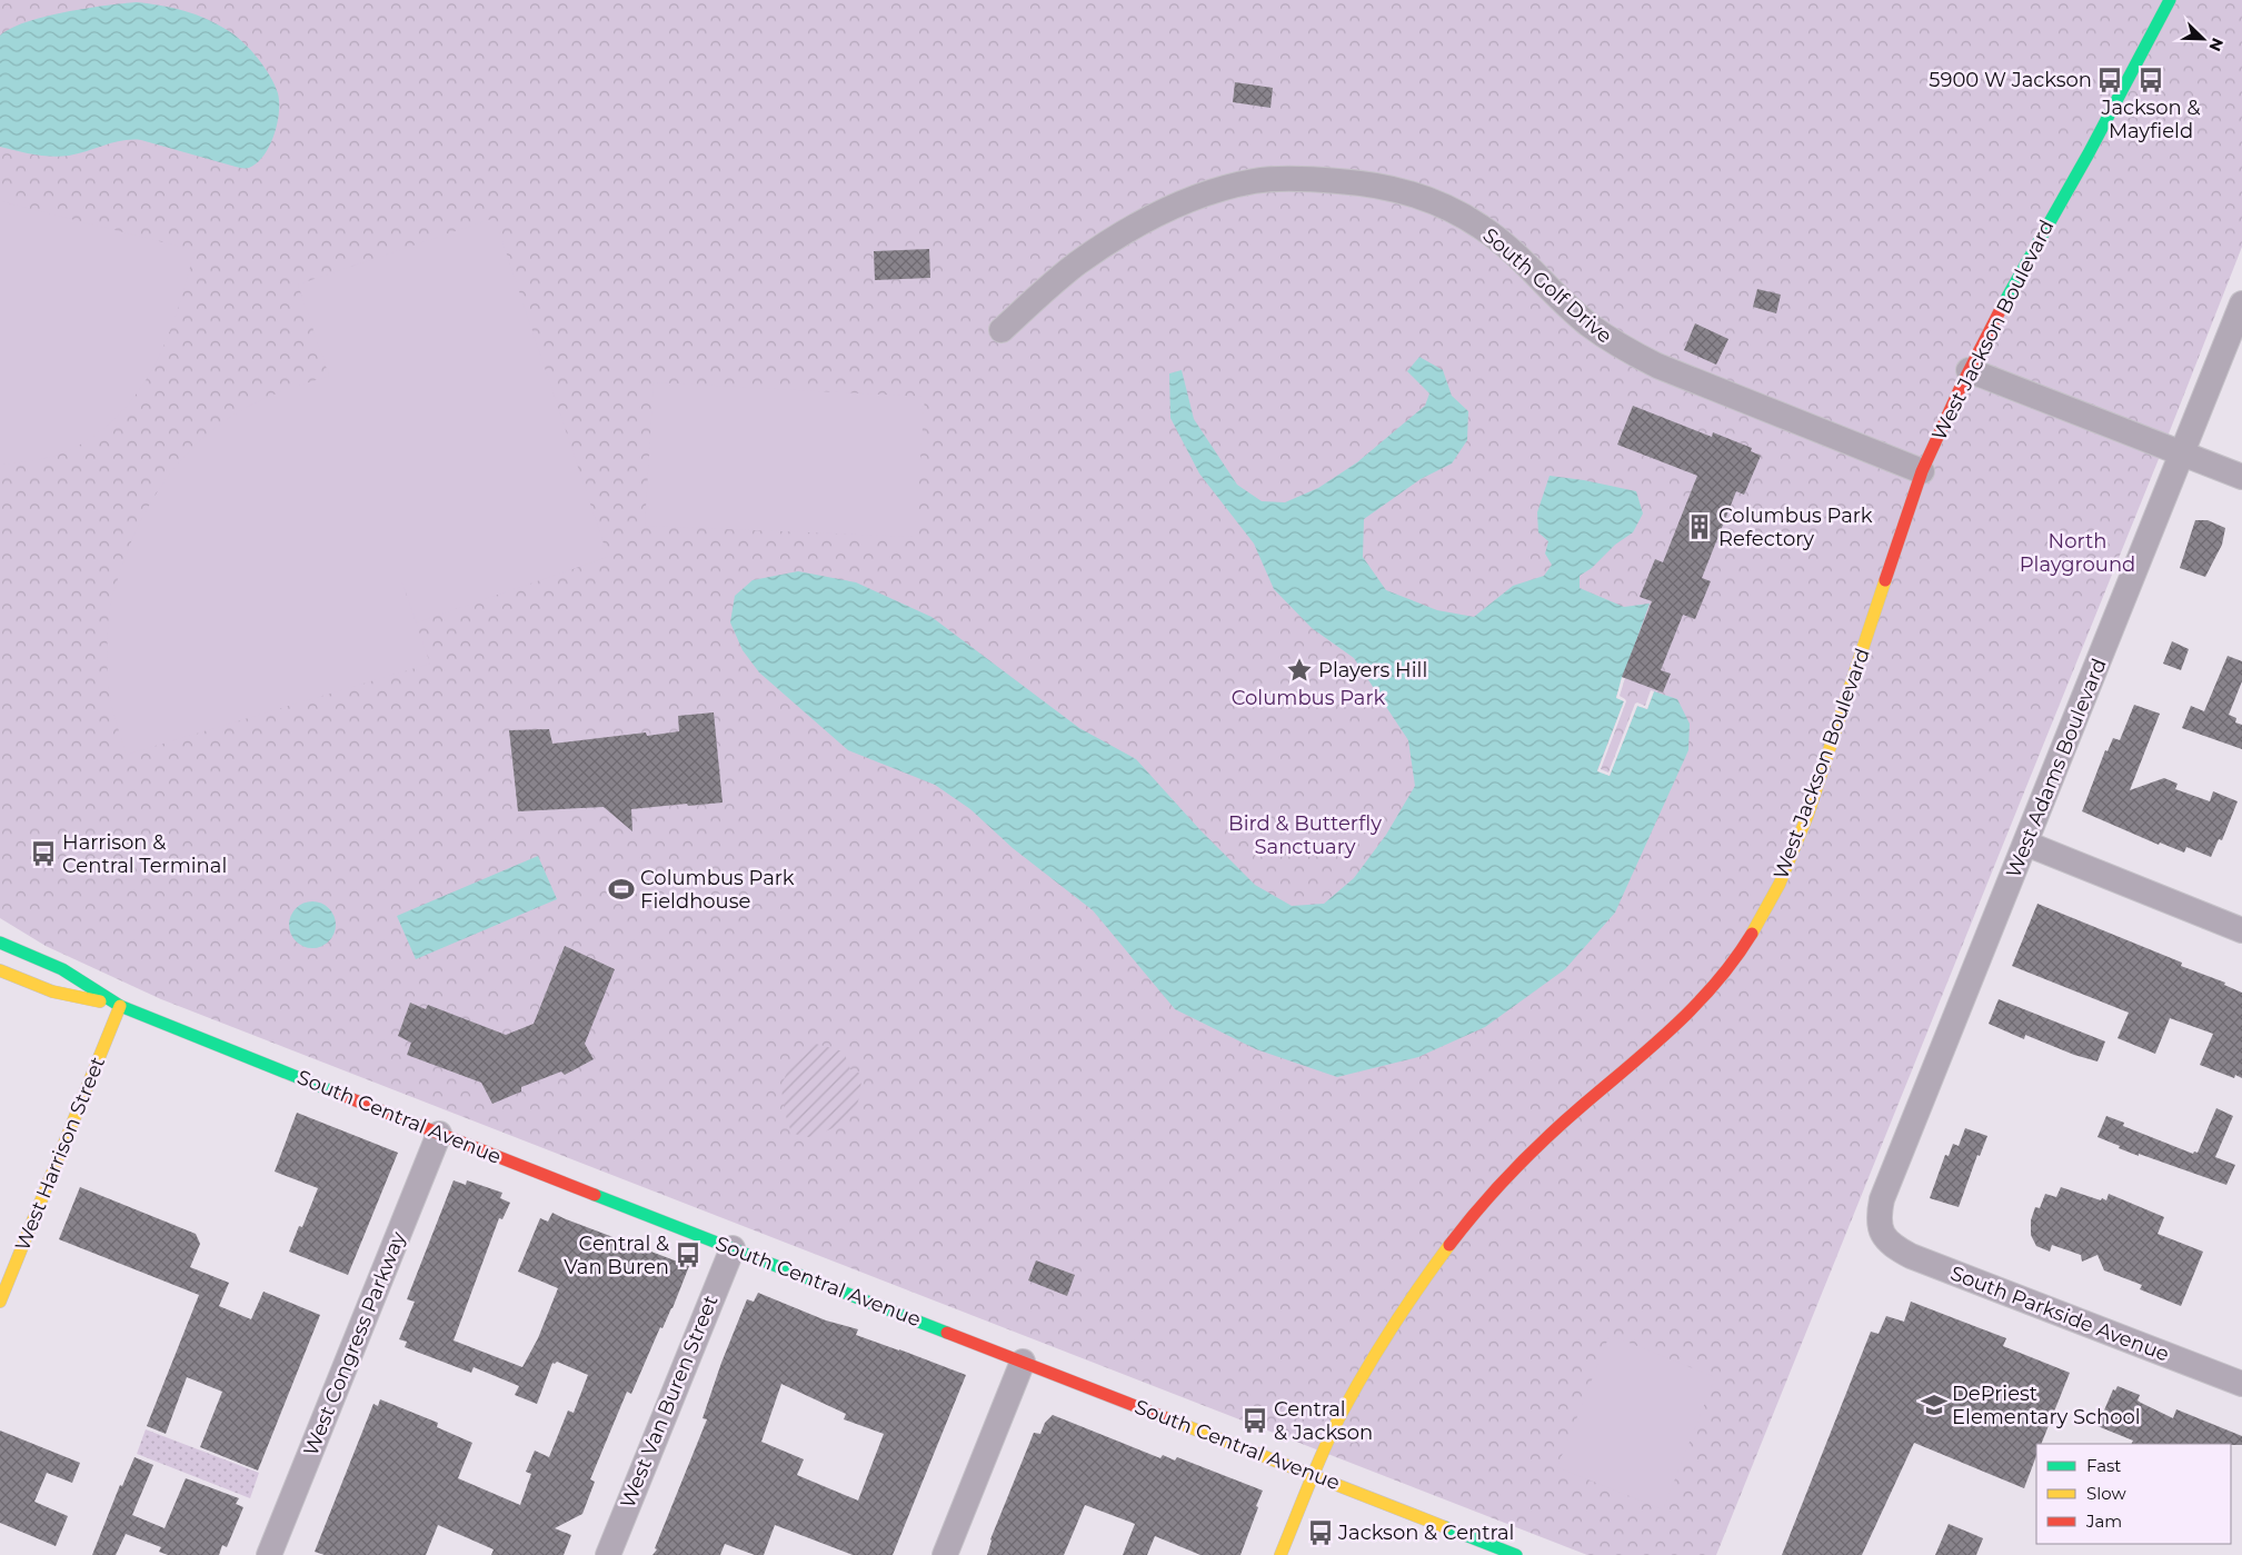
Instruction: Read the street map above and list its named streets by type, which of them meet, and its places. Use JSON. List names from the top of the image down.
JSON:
{
  "streets": {
    "street": [
      "South Golf Drive",
      "West Jackson Boulevard",
      "West Adams Boulevard",
      "South Central Avenue",
      "West Harrison Street",
      "South Parkside Avenue",
      "West Congress Parkway",
      "West Van Buren Street"
    ]
  },
  "crossings": [
    ["South Golf Drive", "West Jackson Boulevard"],
    ["West Jackson Boulevard", "South Central Avenue"],
    ["West Adams Boulevard", "South Parkside Avenue"],
    ["South Central Avenue", "West Harrison Street"],
    ["South Central Avenue", "West Congress Parkway"],
    ["South Central Avenue", "West Van Buren Street"]
  ],
  "parks": ["North Playground", "Columbus Park", "Bird & Butterfly Sanctuary"],
  "places": {
    "bus stop": [
      "5900 W Jackson",
      "Jackson & Mayfield",
      "Harrison & Central Terminal",
      "Central & Van Buren",
      "Central & Jackson",
      "Jackson & Central"
    ],
    "building": ["Columbus Park Refectory"],
    "place": ["Players Hill"],
    "sports": ["Columbus Park Fieldhouse"],
    "school or university": ["DePriest Elementary School"]
  },
  "legend": ["Fast", "Slow", "Jam"],
  "north": "bottom right"
}
